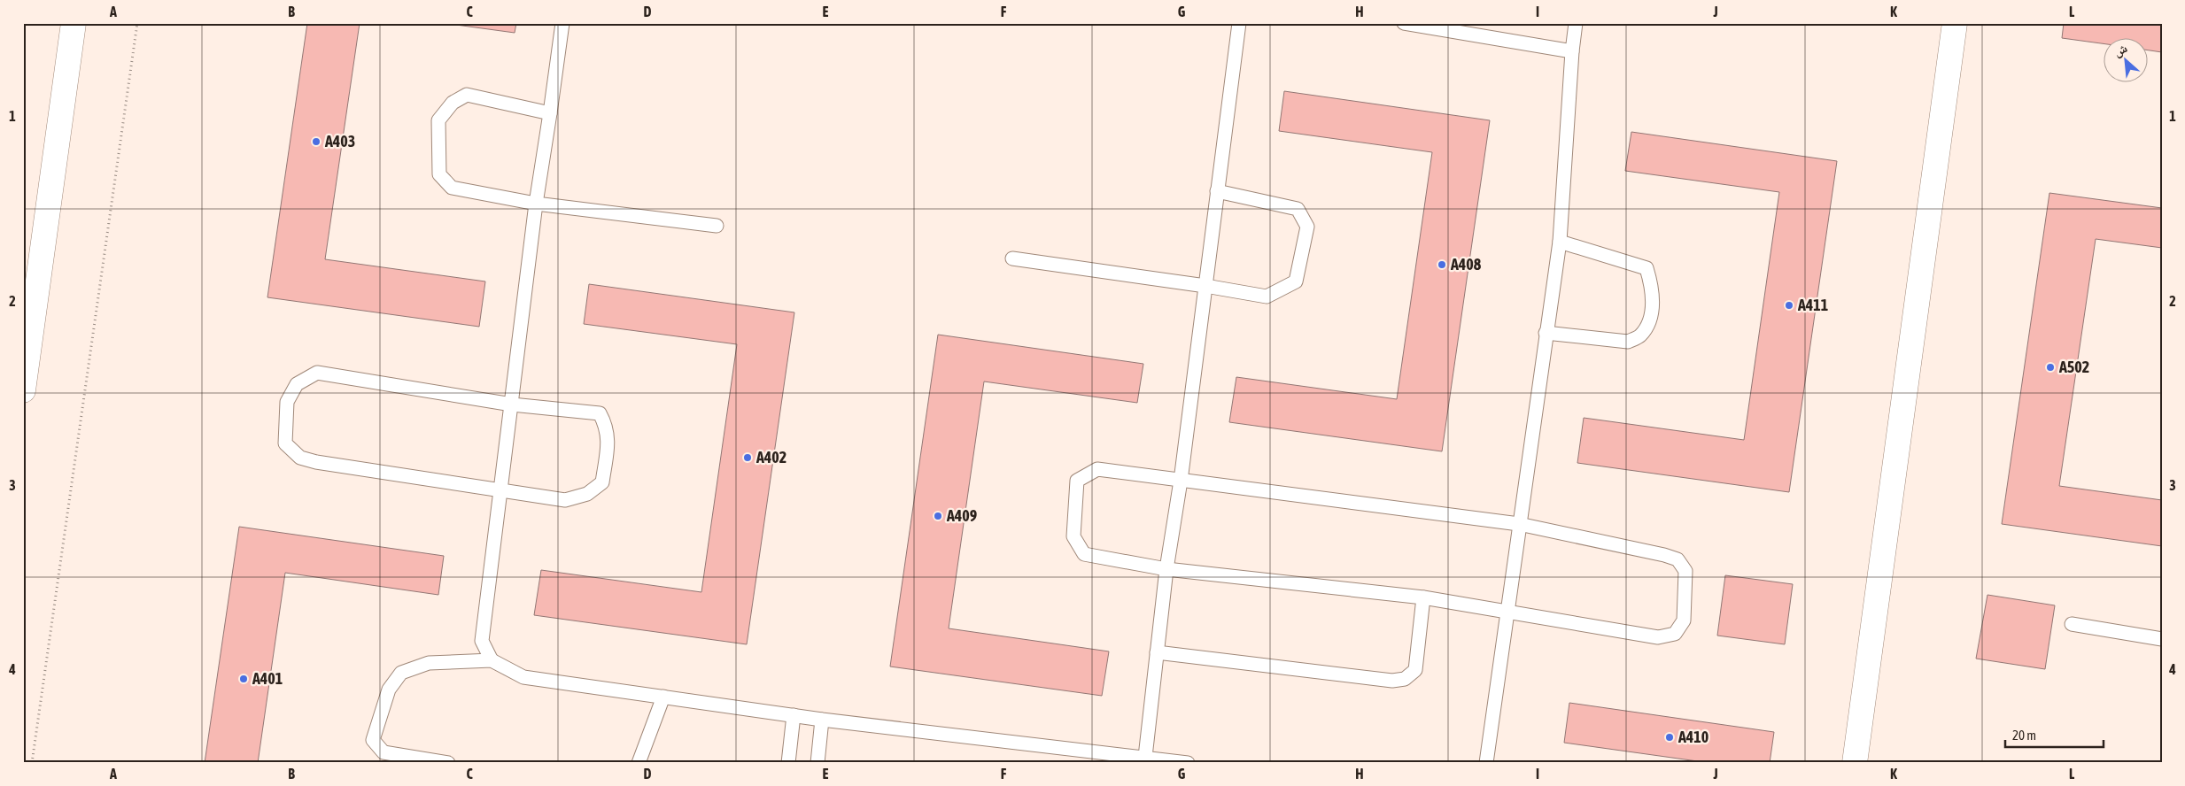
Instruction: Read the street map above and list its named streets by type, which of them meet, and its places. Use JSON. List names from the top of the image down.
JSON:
{
  "places": [
    "A403",
    "A408",
    "A411",
    "A502",
    "A402",
    "A409",
    "A401",
    "A410"
  ],
  "scale_bar": "20 m",
  "north": "top left",
  "grid": {
    "columns": [
      "A",
      "B",
      "C",
      "D",
      "E",
      "F",
      "G",
      "H",
      "I",
      "J",
      "K",
      "L"
    ],
    "rows": [
      "1",
      "2",
      "3",
      "4"
    ]
  }
}
